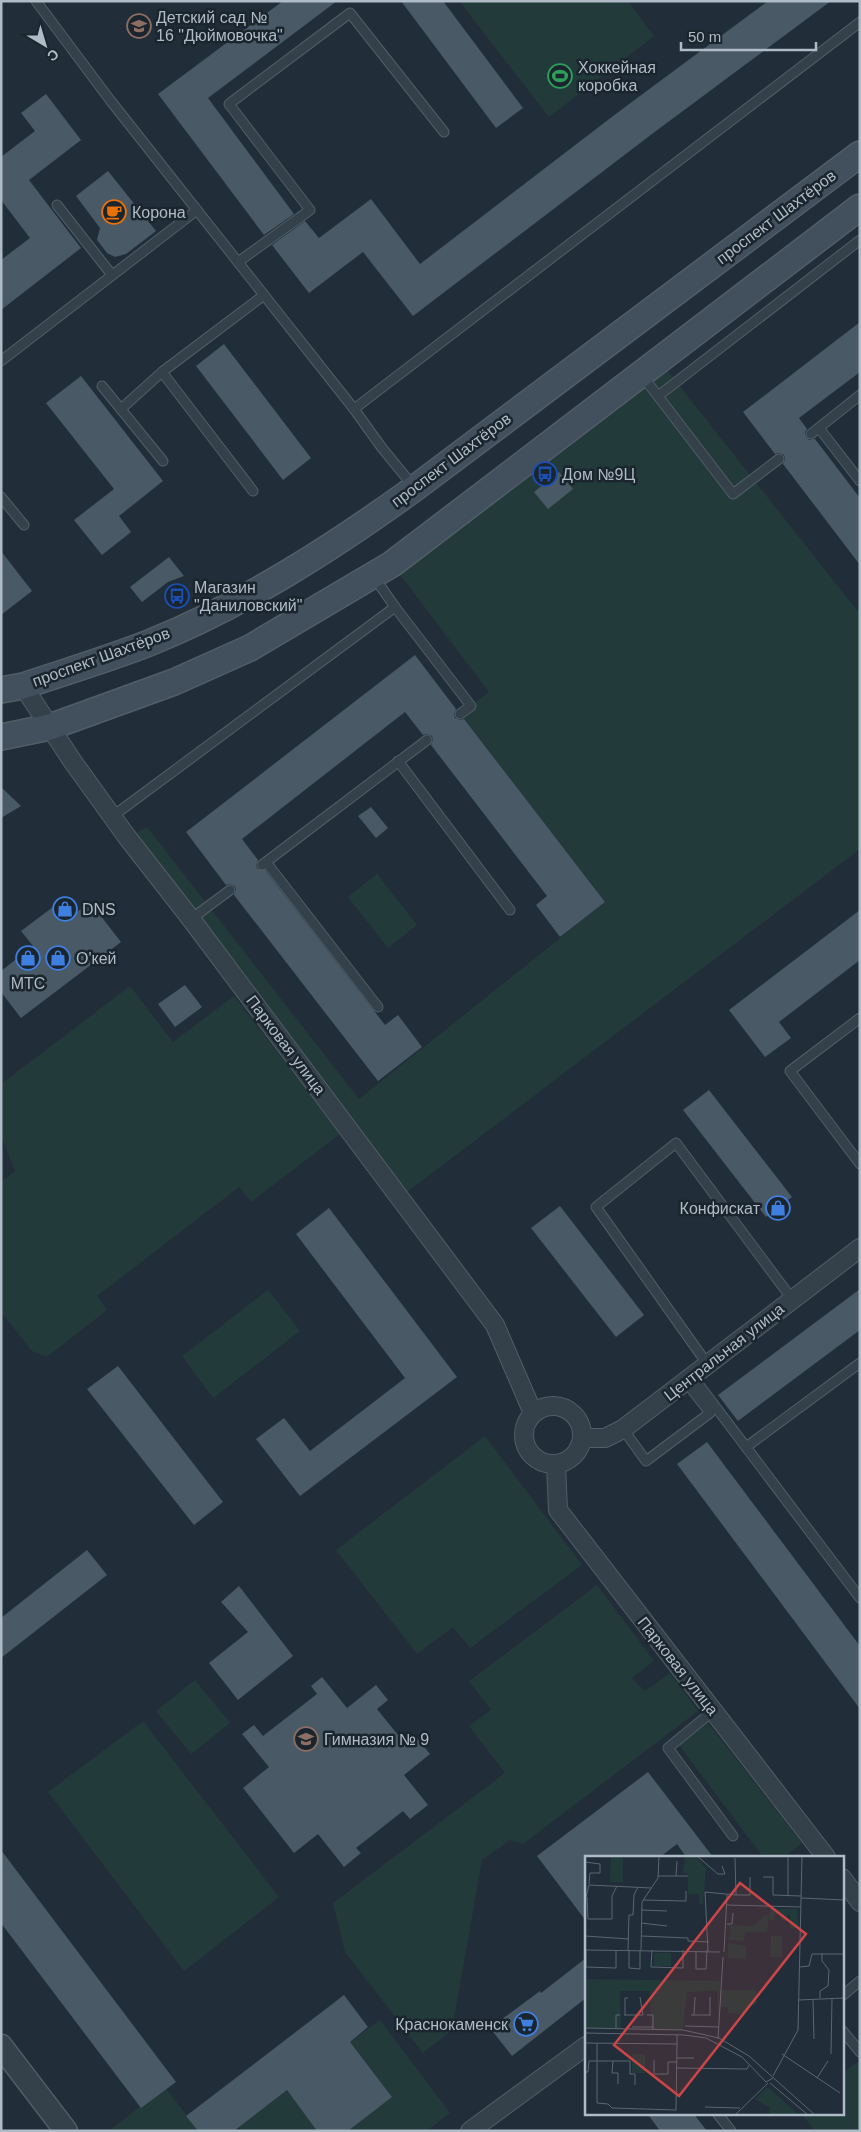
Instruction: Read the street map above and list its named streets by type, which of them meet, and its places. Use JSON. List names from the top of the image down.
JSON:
{
  "streets": {
    "main road": ["проспект Шахтёров"],
    "street": ["Парковая улица", "Центральная улица"]
  },
  "crossings": [
    ["проспект Шахтёров", "Парковая улица"],
    ["Парковая улица", "Центральная улица"]
  ],
  "places": {
    "school or university": ["Детский сад № 16 \"Дюймовочка\"", "Гимназия № 9"],
    "sports": ["Хоккейная коробка"],
    "cafe": ["Корона"],
    "bus stop": ["Дом №9Ц", "Магазин \"Даниловский\""],
    "shop": [
      "DNS",
      "МТС",
      "О'кей",
      "Конфискат"
    ],
    "supermarket": ["Краснокаменск"]
  },
  "scale_bar": "50 m",
  "north": "bottom right"
}
